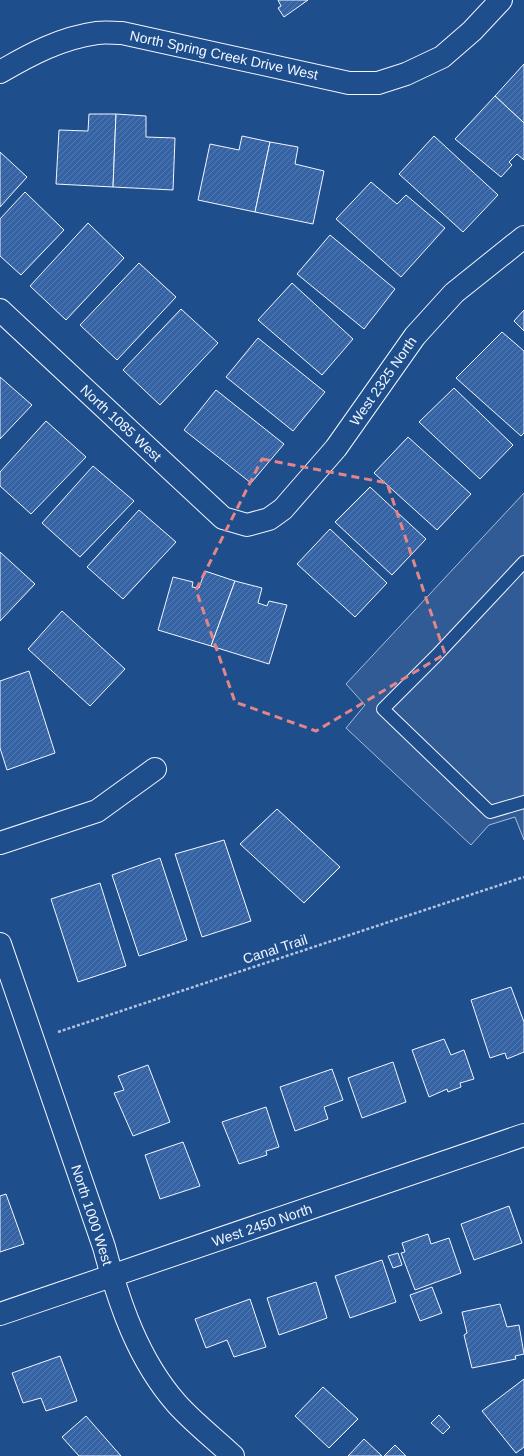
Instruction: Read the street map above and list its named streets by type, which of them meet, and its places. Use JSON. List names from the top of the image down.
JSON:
{
  "streets": {
    "street": [
      "North Spring Creek Drive West",
      "West 2325 North",
      "North 1085 West",
      "North 1000 West",
      "West 2450 North"
    ],
    "path": ["Canal Trail"]
  },
  "crossings": [
    ["West 2325 North", "North 1085 West"],
    ["Canal Trail", "North 1000 West"],
    ["North 1000 West", "West 2450 North"]
  ]
}
